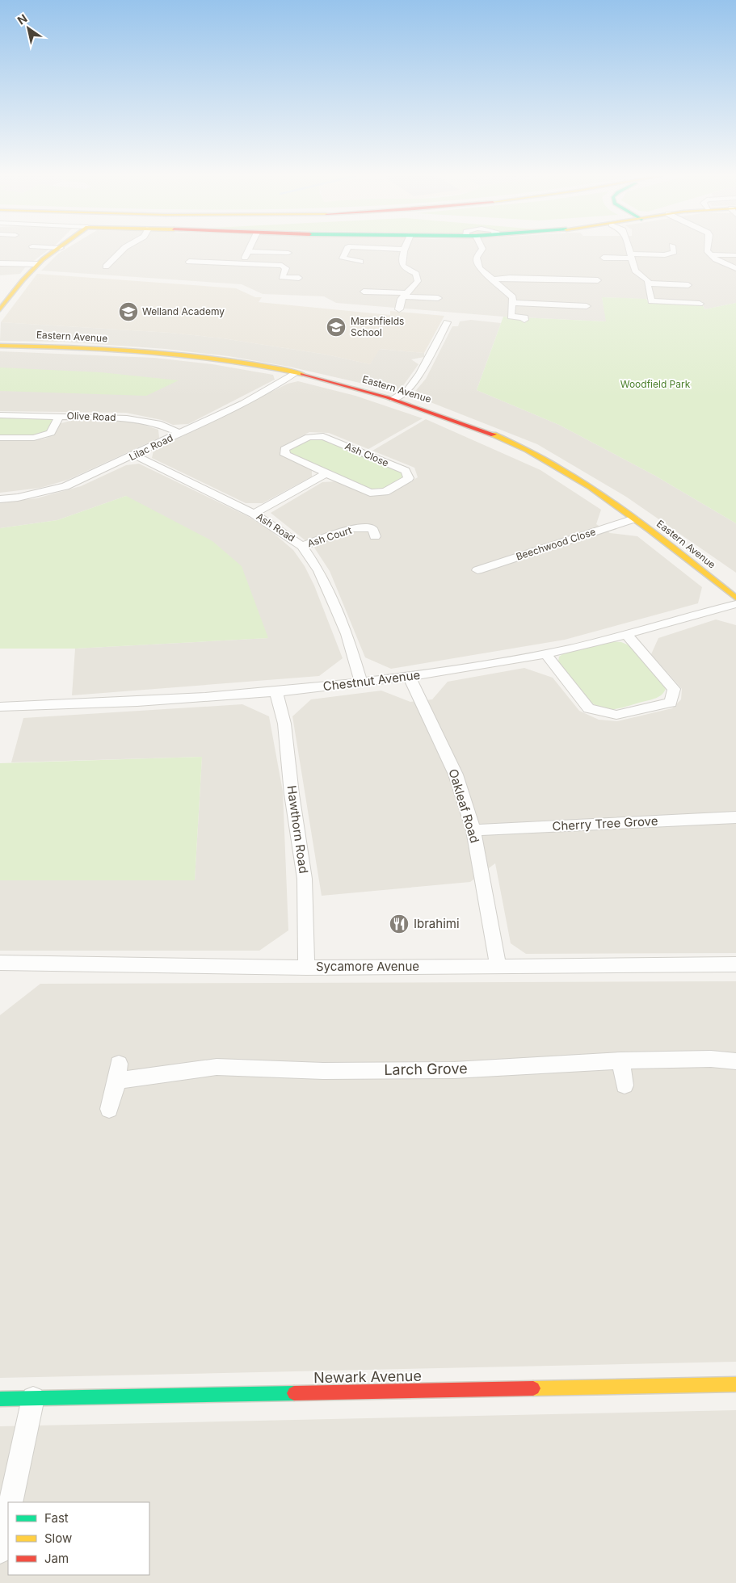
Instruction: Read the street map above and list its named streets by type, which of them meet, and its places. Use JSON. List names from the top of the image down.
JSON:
{
  "streets": {
    "main road": ["Eastern Avenue", "Newark Avenue"],
    "street": [
      "Olive Road",
      "Lilac Road",
      "Ash Close",
      "Ash Road",
      "Ash Court",
      "Beechwood Close",
      "Chestnut Avenue",
      "Oakleaf Road",
      "Cherry Tree Grove",
      "Hawthorn Road",
      "Sycamore Avenue",
      "Larch Grove"
    ]
  },
  "crossings": [
    ["Eastern Avenue", "Lilac Road"],
    ["Eastern Avenue", "Beechwood Close"],
    ["Olive Road", "Lilac Road"],
    ["Lilac Road", "Ash Road"],
    ["Ash Road", "Ash Court"],
    ["Ash Road", "Chestnut Avenue"],
    ["Chestnut Avenue", "Oakleaf Road"],
    ["Chestnut Avenue", "Hawthorn Road"],
    ["Oakleaf Road", "Cherry Tree Grove"],
    ["Oakleaf Road", "Sycamore Avenue"],
    ["Hawthorn Road", "Sycamore Avenue"]
  ],
  "parks": ["Woodfield Park"],
  "places": {
    "school or university": ["Welland Academy", "Marshfields School"],
    "restaurant": ["Ibrahimi"]
  },
  "legend": ["Fast", "Slow", "Jam"],
  "north": "top left"
}
